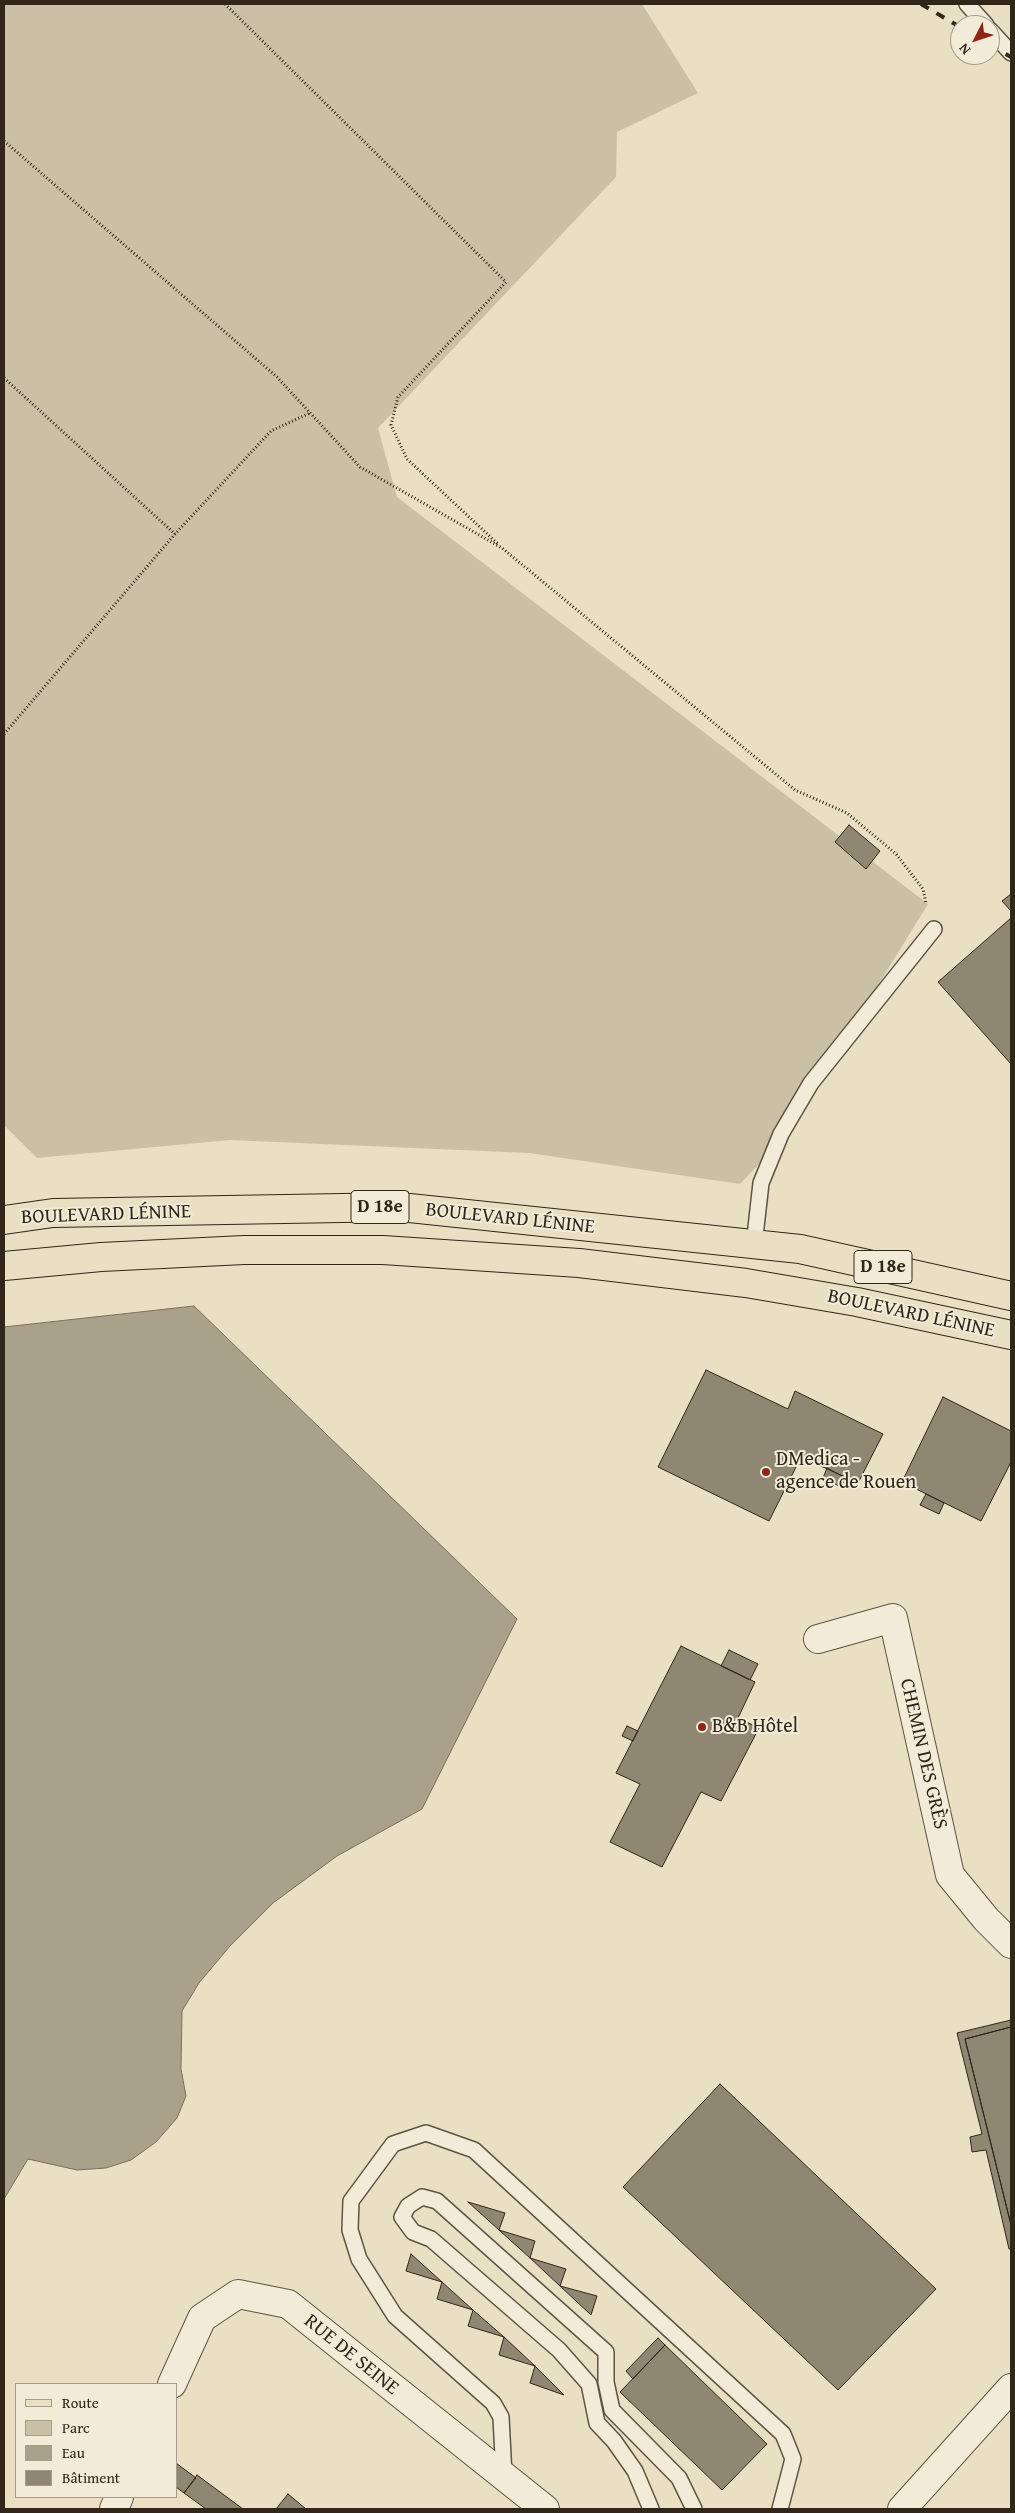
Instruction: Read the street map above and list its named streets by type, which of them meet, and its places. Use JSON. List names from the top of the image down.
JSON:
{
  "streets": {
    "main road": ["D 18e", "BOULEVARD LÉNINE"],
    "street": ["CHEMIN DES GRÈS", "RUE DE SEINE"]
  },
  "places": ["DMedica - agence de Rouen", "B&B Hôtel"],
  "legend": [
    "Route",
    "Parc",
    "Eau",
    "Bâtiment"
  ],
  "north": "bottom left"
}
